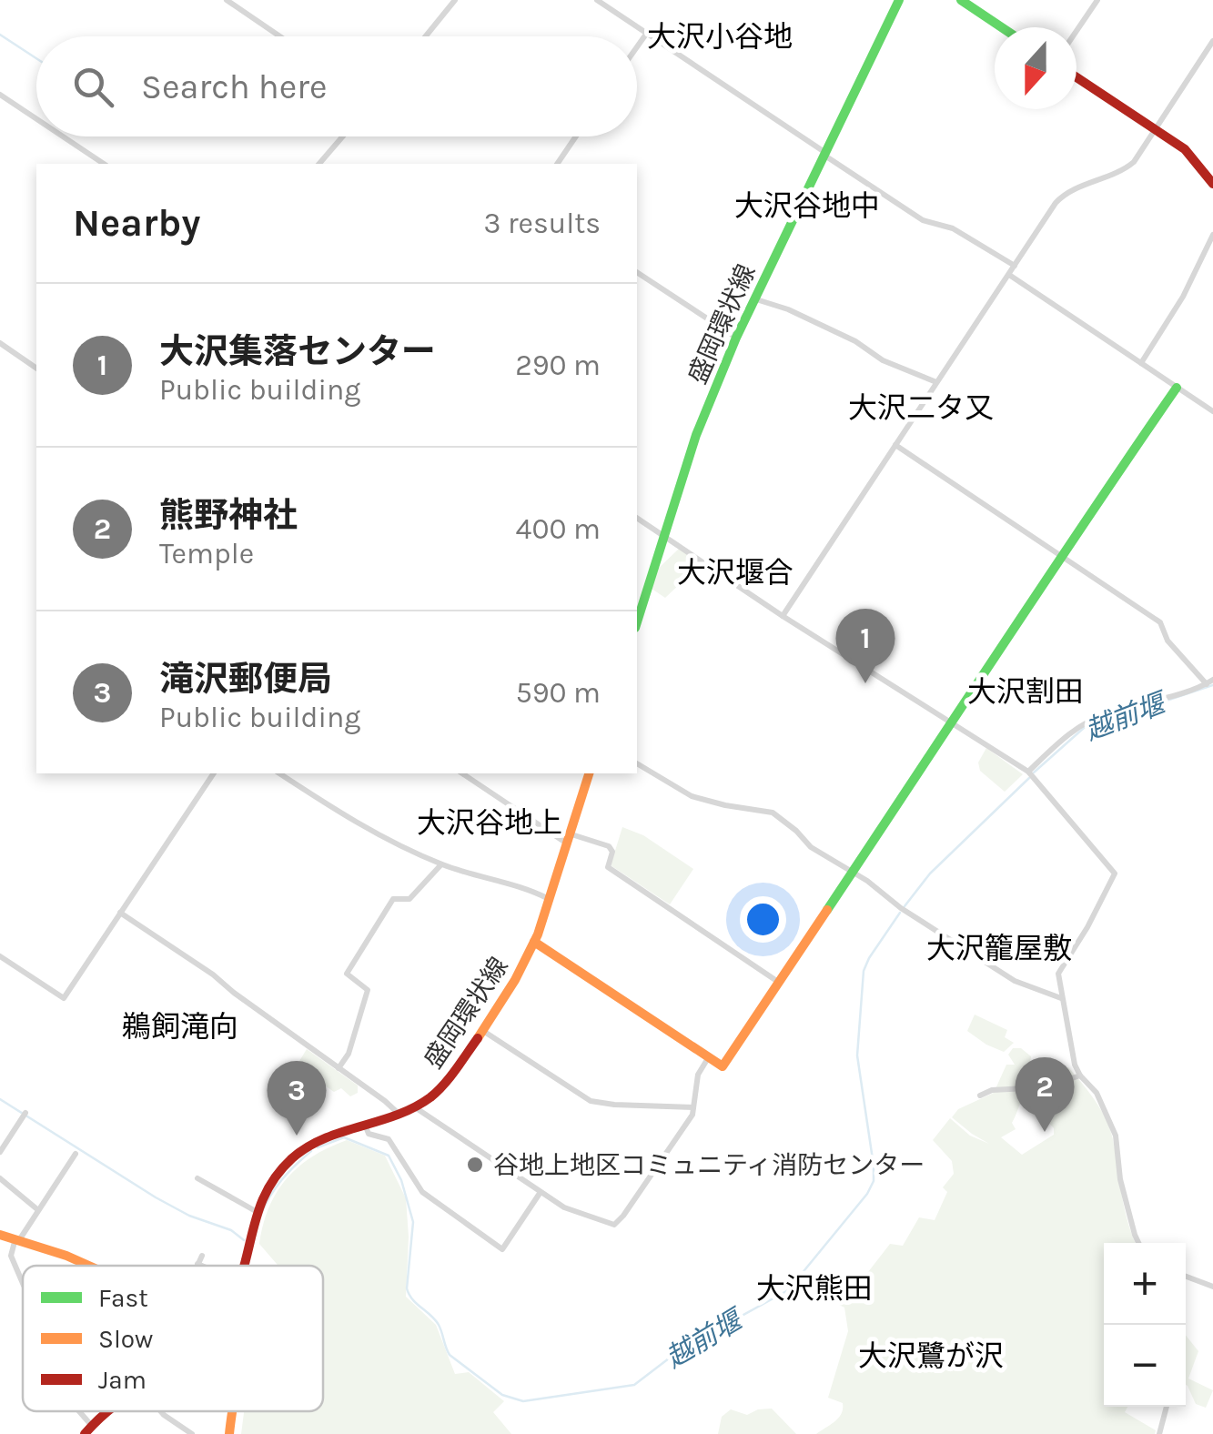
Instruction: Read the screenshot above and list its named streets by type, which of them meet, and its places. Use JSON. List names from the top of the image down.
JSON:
{
  "streets": {
    "main road": ["盛岡環状線"]
  },
  "districts": [
    "大沢小谷地",
    "大沢谷地中",
    "大沢二タ又",
    "大沢堰合",
    "大沢割田",
    "大沢谷地上",
    "大沢籠屋敷",
    "鵜飼滝向",
    "大沢熊田",
    "大沢鷺が沢"
  ],
  "water": ["越前堰"],
  "places": ["谷地上地区コミュニティ消防センター"],
  "legend": ["Fast", "Slow", "Jam"],
  "north": "bottom",
  "page": {
    "search": "Search here",
    "heading": ["Nearby", "3 results"],
    "list": [
      {
        "mark": "1",
        "name": "大沢集落センター",
        "note": "Public building",
        "value": "290 m"
      },
      {
        "mark": "2",
        "name": "熊野神社",
        "note": "Temple",
        "value": "400 m"
      },
      {
        "mark": "3",
        "name": "滝沢郵便局",
        "note": "Public building",
        "value": "590 m"
      }
    ],
    "pins": ["1", "2", "3"],
    "map_buttons": ["+", "−"]
  }
}
